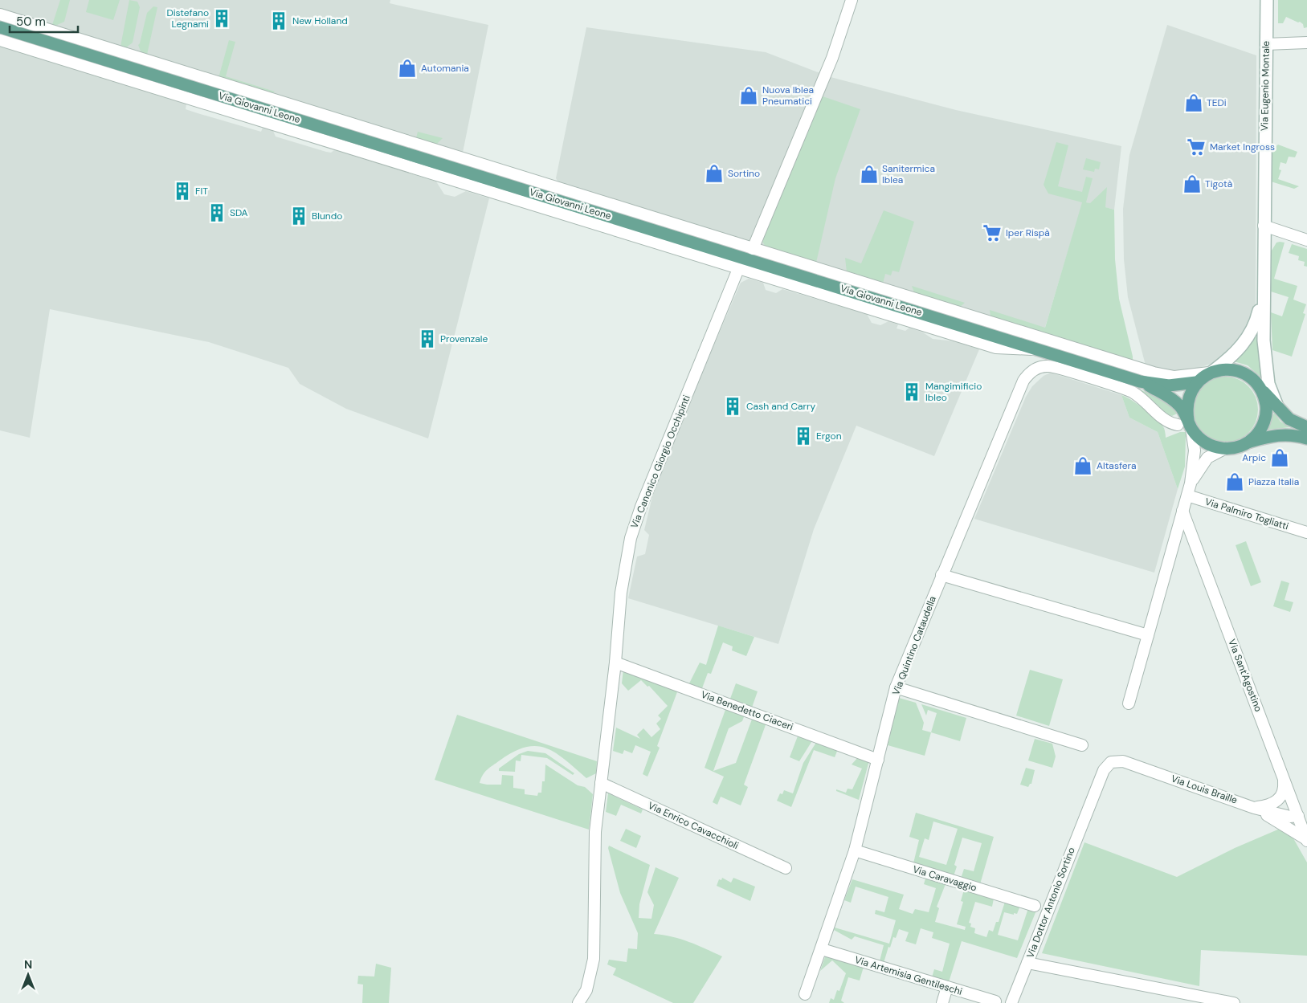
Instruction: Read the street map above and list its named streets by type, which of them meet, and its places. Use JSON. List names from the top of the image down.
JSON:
{
  "streets": {
    "main road": ["Via Eugenio Montale", "Via Giovanni Leone"],
    "street": [
      "Via Canonico Giorgio Occhipinti",
      "Via Palmiro Togliatti",
      "Via Quintino Cataudella",
      "Via Sant'Agostino",
      "Via Benedetto Ciaceri",
      "Via Louis Braille",
      "Via Enrico Cavacchioli",
      "Via Caravaggio",
      "Via Dottor Antonio Sortino",
      "Via Artemisia Gentileschi"
    ]
  },
  "crossings": [
    ["Via Canonico Giorgio Occhipinti", "Via Benedetto Ciaceri"],
    ["Via Canonico Giorgio Occhipinti", "Via Enrico Cavacchioli"],
    ["Via Quintino Cataudella", "Via Benedetto Ciaceri"],
    ["Via Quintino Cataudella", "Via Caravaggio"],
    ["Via Quintino Cataudella", "Via Artemisia Gentileschi"],
    ["Via Sant'Agostino", "Via Louis Braille"],
    ["Via Louis Braille", "Via Dottor Antonio Sortino"]
  ],
  "places": {
    "building": [
      "Distefano Legnami",
      "New Holland",
      "FIT",
      "SDA",
      "Blundo",
      "Provenzale",
      "Mangimificio Ibleo",
      "Cash and Carry",
      "Ergon"
    ],
    "shop": [
      "Automania",
      "Nuova Iblea Pneumatici",
      "TEDi",
      "Sortino",
      "Sanitermica Iblea",
      "Tigotà",
      "Arpic",
      "Altasfera",
      "Piazza Italia"
    ],
    "supermarket": ["Market Ingross", "Iper Rispà"]
  },
  "scale_bar": "50 m",
  "north": "top"
}
